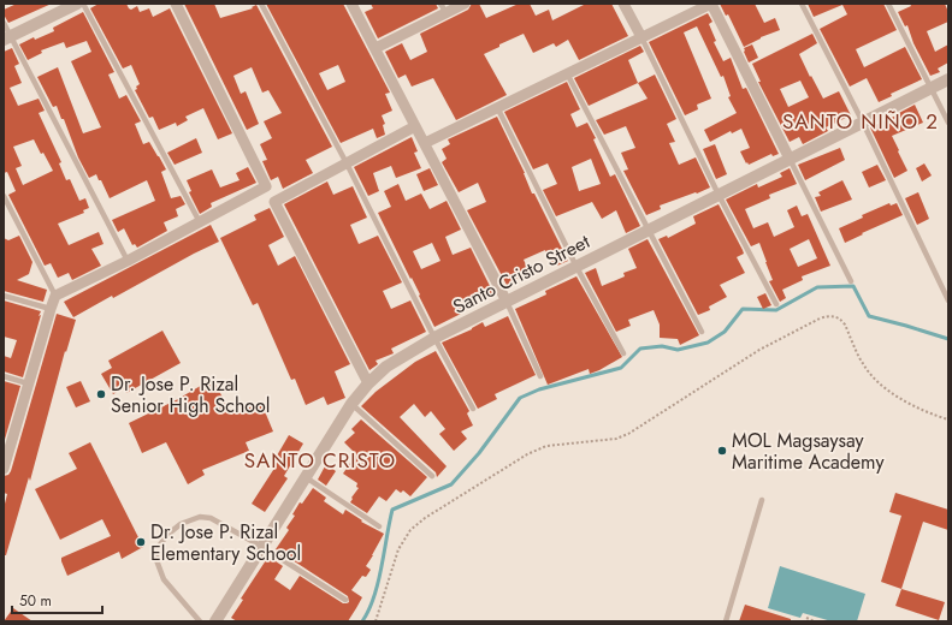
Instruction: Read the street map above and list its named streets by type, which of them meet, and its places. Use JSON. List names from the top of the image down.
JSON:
{
  "streets": {
    "street": ["Santo Cristo Street"]
  },
  "districts": ["SANTO NIÑO 2", "SANTO CRISTO"],
  "places": ["Dr. Jose P. Rizal Senior High School", "MOL Magsaysay Maritime Academy", "Dr. Jose P. Rizal Elementary School"],
  "scale_bar": "50 m"
}
